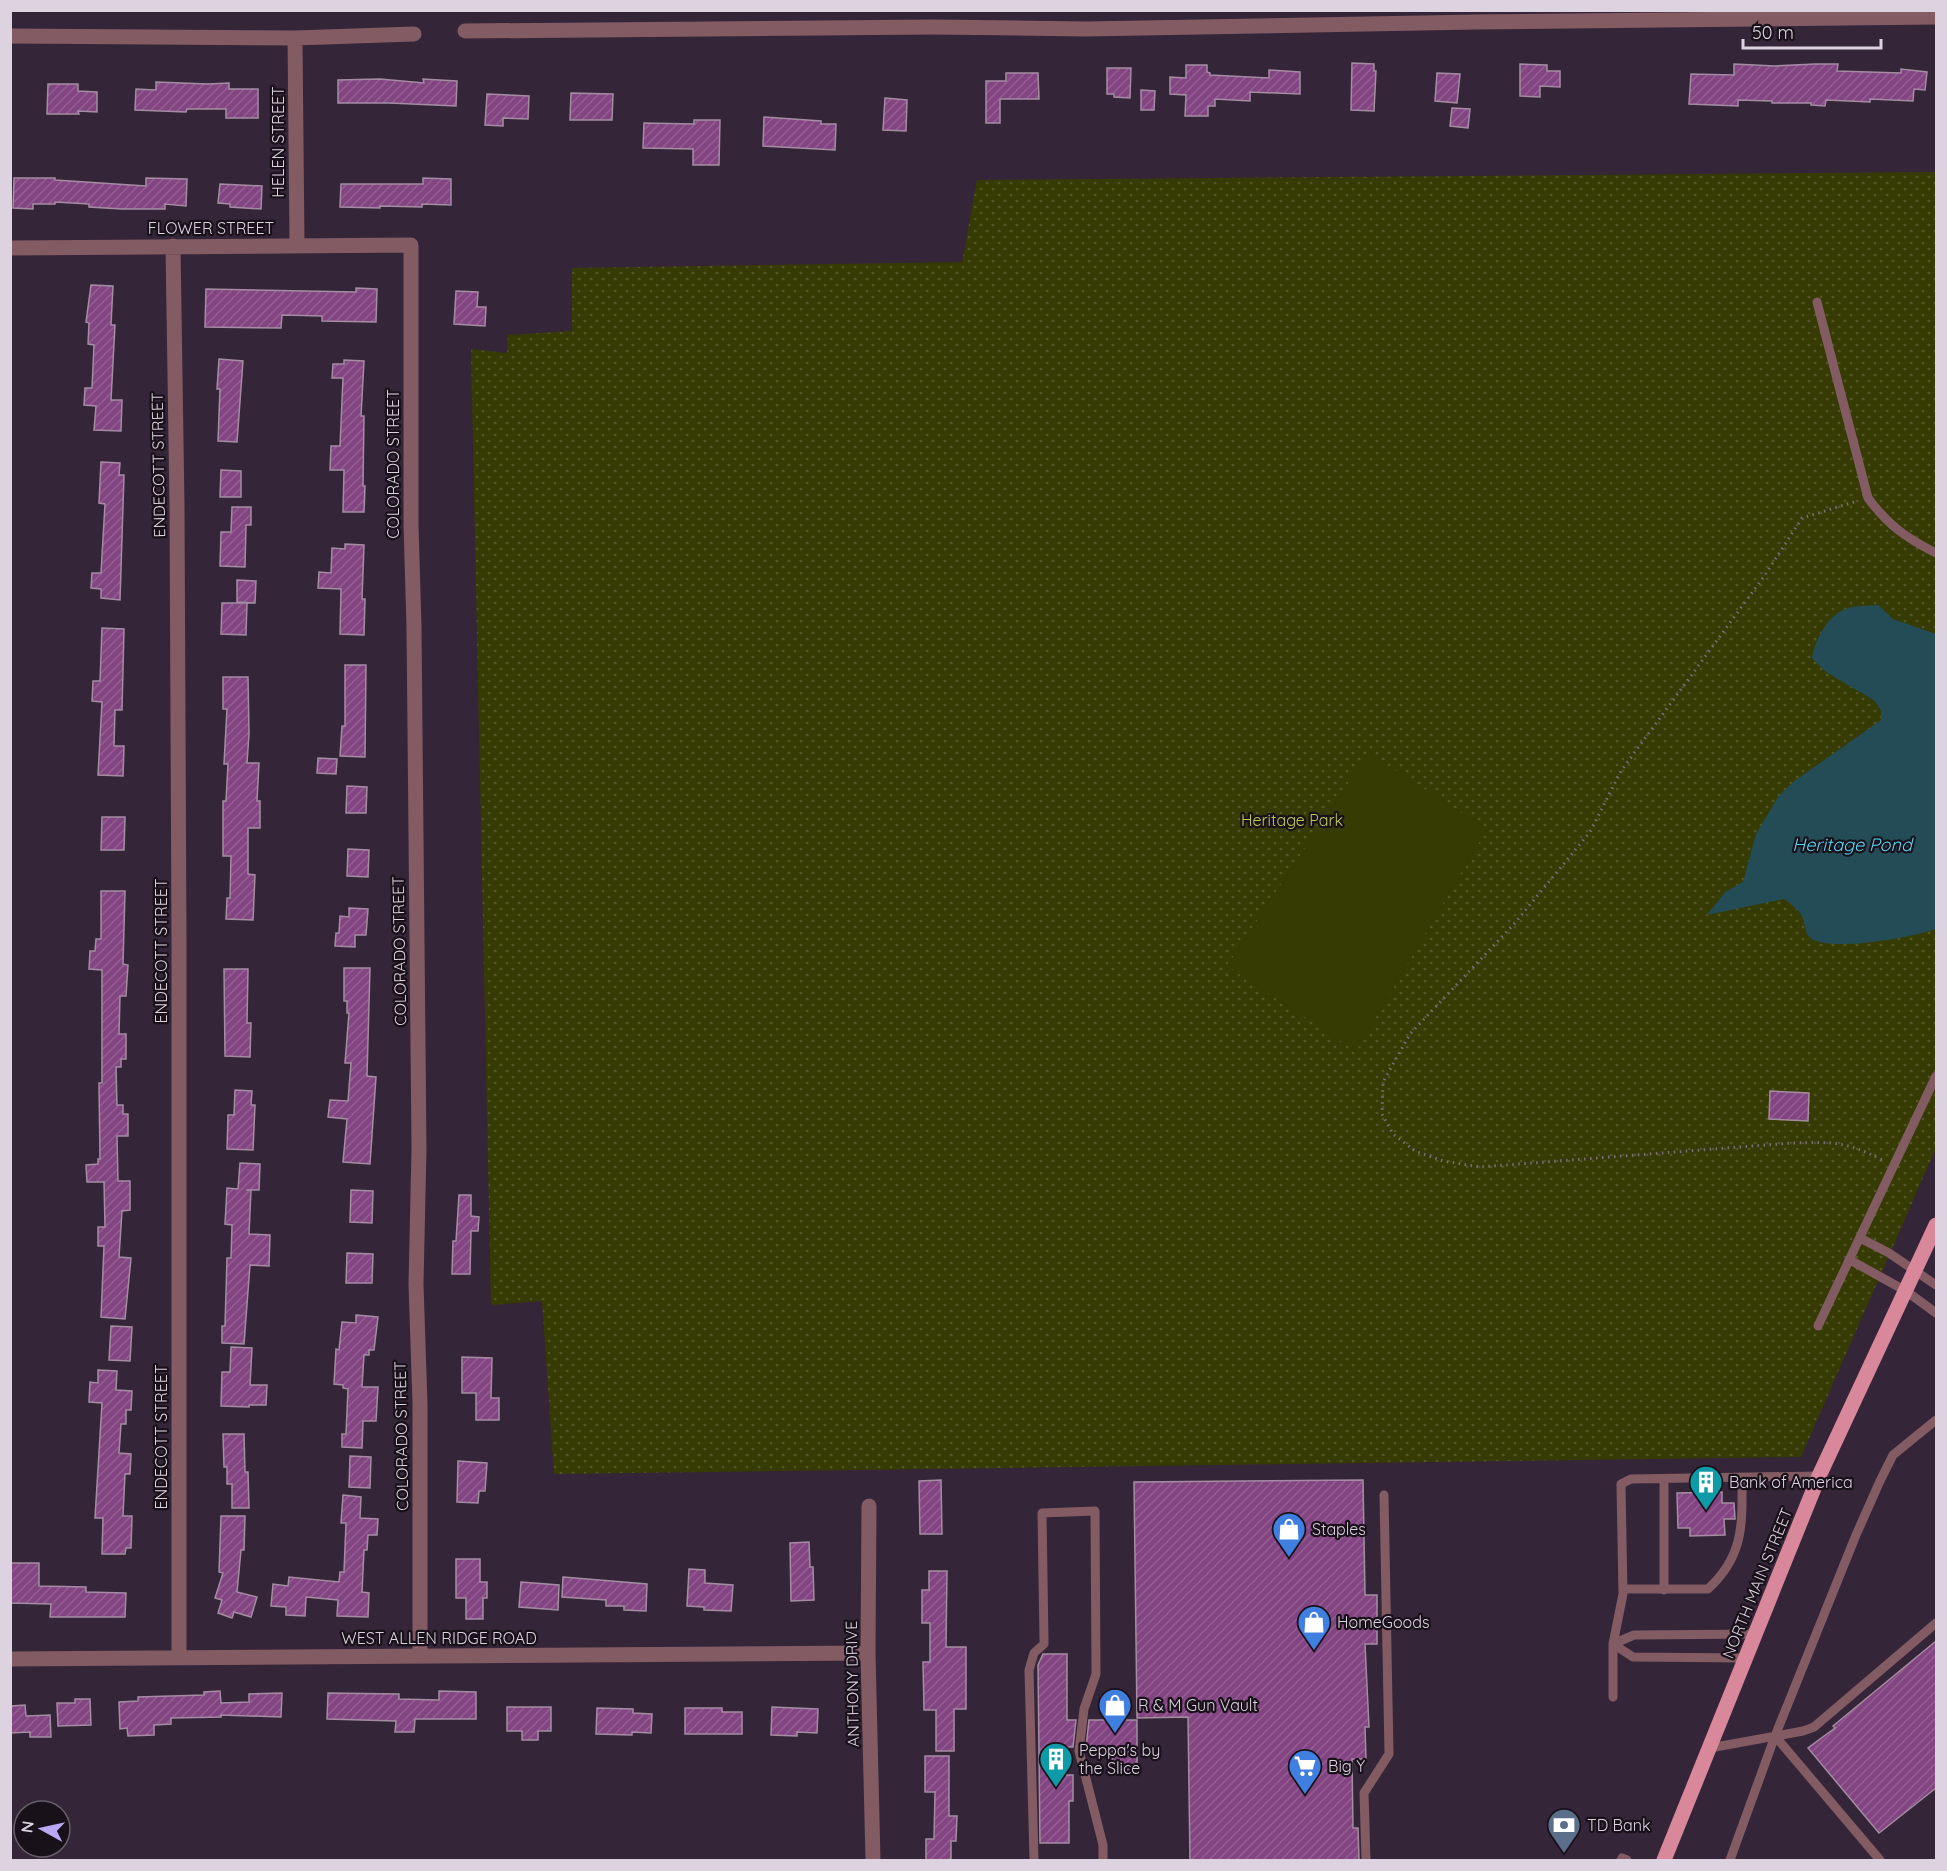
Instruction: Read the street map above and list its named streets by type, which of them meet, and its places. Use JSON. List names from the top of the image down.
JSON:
{
  "streets": {
    "main road": ["NORTH MAIN STREET"],
    "street": [
      "HELEN STREET",
      "FLOWER STREET",
      "COLORADO STREET",
      "ENDECOTT STREET",
      "WEST ALLEN RIDGE ROAD",
      "ANTHONY DRIVE"
    ]
  },
  "crossings": [
    ["HELEN STREET", "FLOWER STREET"],
    ["FLOWER STREET", "COLORADO STREET"],
    ["FLOWER STREET", "ENDECOTT STREET"],
    ["COLORADO STREET", "WEST ALLEN RIDGE ROAD"],
    ["ENDECOTT STREET", "WEST ALLEN RIDGE ROAD"],
    ["WEST ALLEN RIDGE ROAD", "ANTHONY DRIVE"]
  ],
  "water": ["Heritage Pond"],
  "parks": ["Heritage Park"],
  "places": {
    "building": ["Bank of America", "Peppa's by the Slice"],
    "shop": ["Staples", "HomeGoods", "R & M Gun Vault"],
    "supermarket": ["Big Y"],
    "bank": ["TD Bank"]
  },
  "scale_bar": "50 m",
  "north": "left"
}
